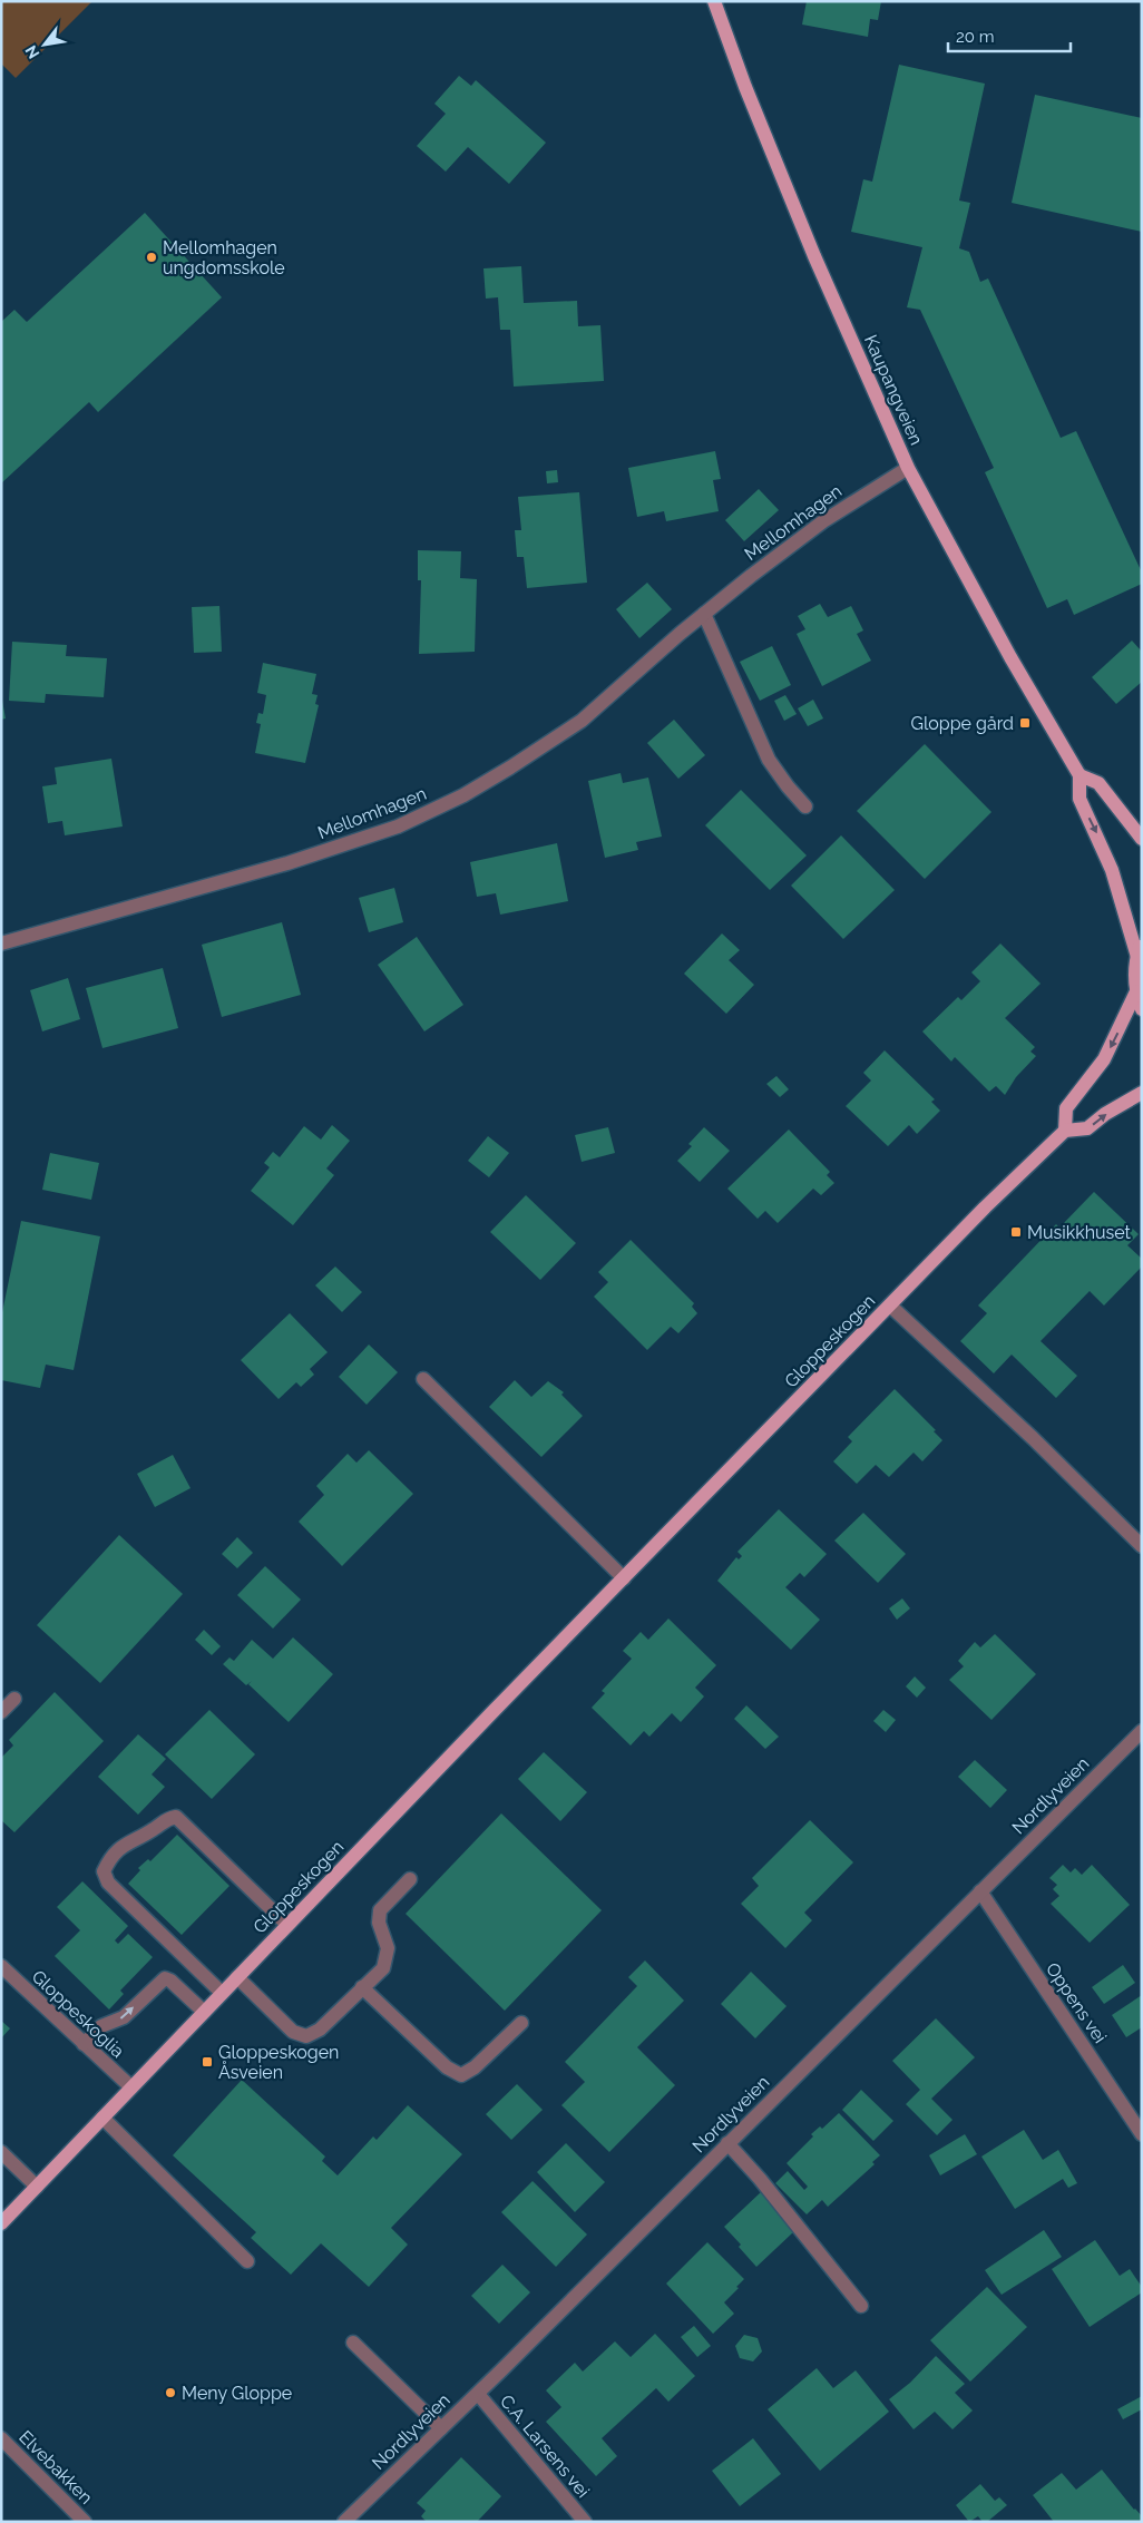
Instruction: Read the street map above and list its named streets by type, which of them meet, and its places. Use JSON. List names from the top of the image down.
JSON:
{
  "streets": {
    "main road": ["Kaupangveien", "Gloppeskogen"],
    "street": [
      "Mellomhagen",
      "Nordlyveien",
      "Oppens vei",
      "Gloppeskoglia",
      "C.A. Larsens vei",
      "Elvebakken"
    ]
  },
  "crossings": [
    ["Kaupangveien", "Mellomhagen"],
    ["Gloppeskogen", "Gloppeskoglia"],
    ["Nordlyveien", "Oppens vei"],
    ["Nordlyveien", "C.A. Larsens vei"]
  ],
  "places": {
    "other": ["Mellomhagen ungdomsskole", "Meny Gloppe"],
    "transit": ["Gloppe gård", "Musikkhuset", "Gloppeskogen Åsveien"]
  },
  "scale_bar": "20 m",
  "north": "bottom left"
}
